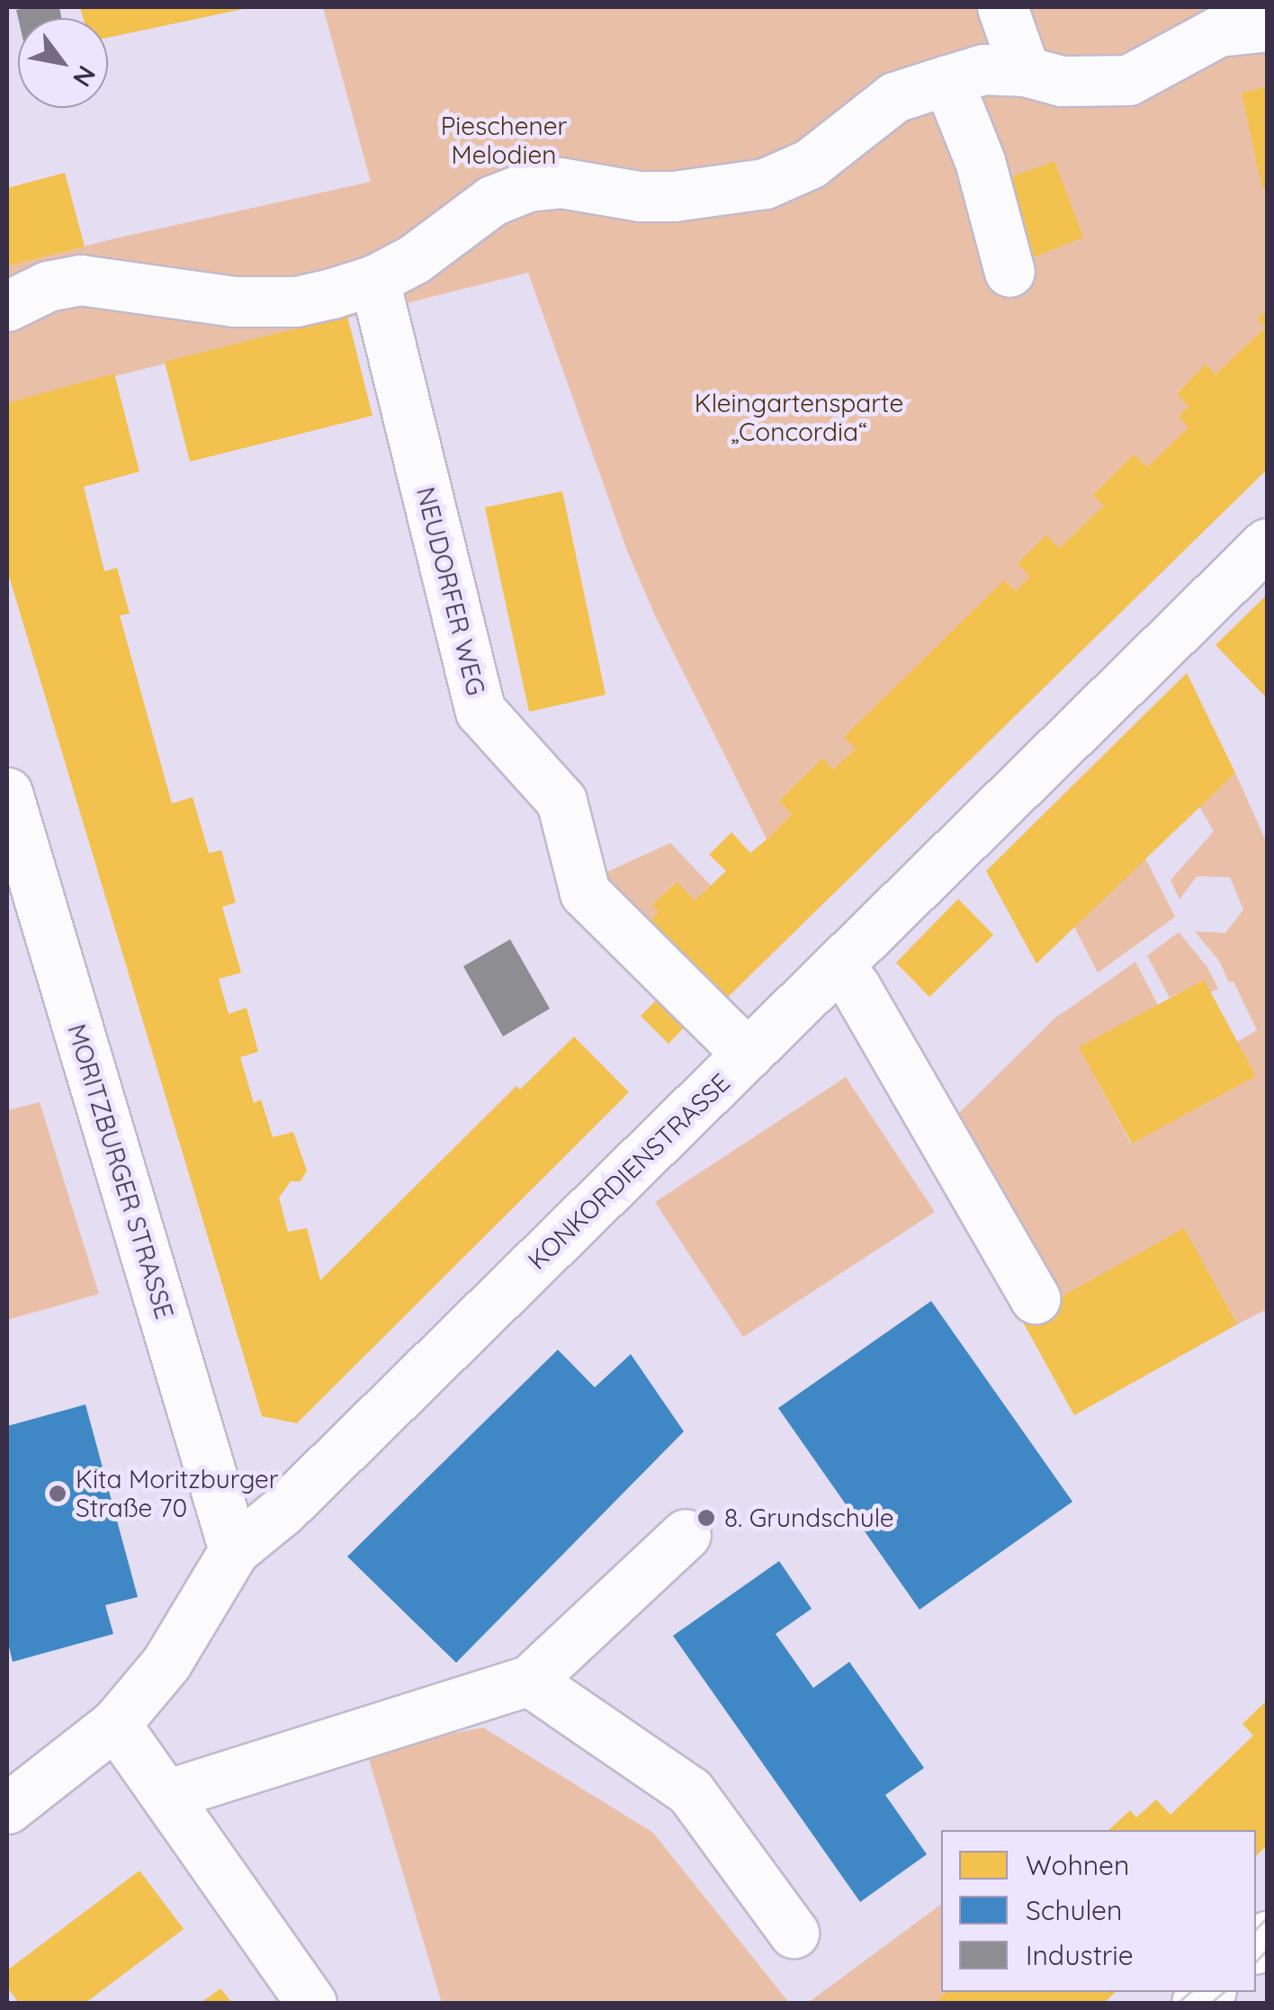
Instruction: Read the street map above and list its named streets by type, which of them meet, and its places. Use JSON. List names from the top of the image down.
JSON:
{
  "streets": {
    "street": ["NEUDORFER WEG", "MORITZBURGER STRASSE", "KONKORDIENSTRASSE"]
  },
  "crossings": [
    ["NEUDORFER WEG", "KONKORDIENSTRASSE"],
    ["MORITZBURGER STRASSE", "KONKORDIENSTRASSE"]
  ],
  "parks": ["Pieschener Melodien", "Kleingartensparte „Concordia“"],
  "places": ["Kita Moritzburger Straße 70", "8. Grundschule"],
  "legend": ["Wohnen", "Schulen", "Industrie"],
  "north": "bottom right"
}
